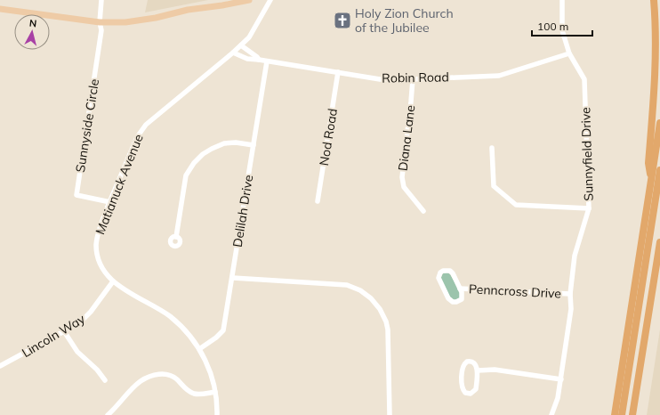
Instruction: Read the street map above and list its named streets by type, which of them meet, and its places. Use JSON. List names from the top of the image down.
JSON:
{
  "streets": {
    "street": [
      "Robin Road",
      "Sunnyside Circle",
      "Nod Road",
      "Diana Lane",
      "Sunnyfield Drive",
      "Matianuck Avenue",
      "Delilah Drive",
      "Penncross Drive",
      "Lincoln Way"
    ]
  },
  "crossings": [
    ["Robin Road", "Nod Road"],
    ["Robin Road", "Diana Lane"],
    ["Robin Road", "Sunnyfield Drive"],
    ["Robin Road", "Matianuck Avenue"],
    ["Robin Road", "Delilah Drive"],
    ["Sunnyside Circle", "Matianuck Avenue"],
    ["Sunnyfield Drive", "Penncross Drive"],
    ["Matianuck Avenue", "Delilah Drive"],
    ["Matianuck Avenue", "Lincoln Way"]
  ],
  "places": {
    "church": ["Holy Zion Church of the Jubilee"]
  },
  "scale_bar": "100 m",
  "north": "top"
}
